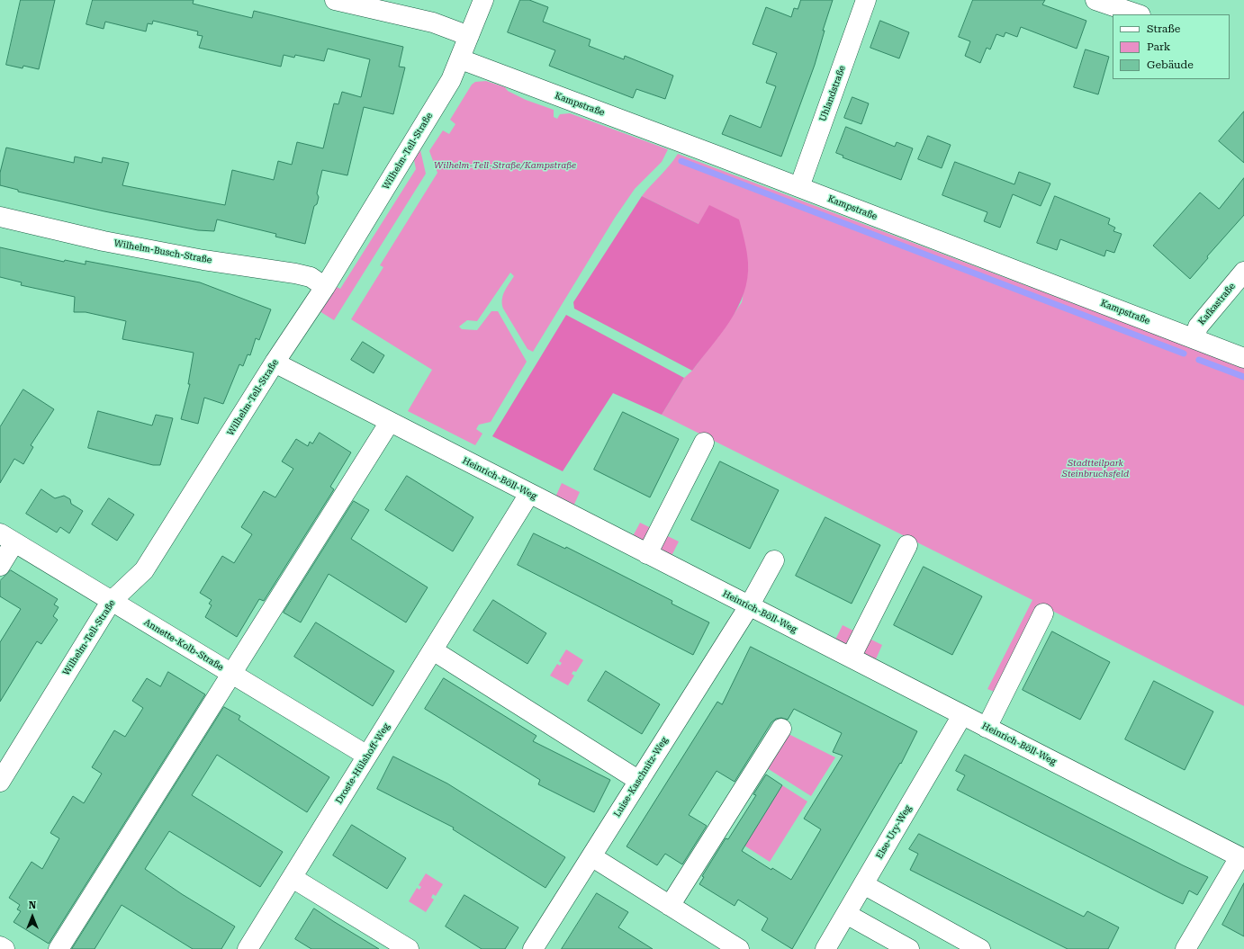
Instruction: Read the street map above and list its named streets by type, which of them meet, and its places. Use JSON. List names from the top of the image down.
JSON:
{
  "streets": {
    "street": [
      "Uhlandstraße",
      "Kampstraße",
      "Wilhelm-Tell-Straße",
      "Wilhelm-Busch-Straße",
      "Kafkastraße",
      "Heinrich-Böll-Weg",
      "Annette-Kolb-Straße",
      "Droste-Hülshoff-Weg",
      "Luise-Kaschnitz-Weg",
      "Else-Ury-Weg"
    ]
  },
  "crossings": [
    ["Uhlandstraße", "Kampstraße"],
    ["Kampstraße", "Wilhelm-Tell-Straße"],
    ["Kampstraße", "Kafkastraße"],
    ["Wilhelm-Tell-Straße", "Wilhelm-Busch-Straße"],
    ["Wilhelm-Tell-Straße", "Heinrich-Böll-Weg"],
    ["Wilhelm-Tell-Straße", "Annette-Kolb-Straße"],
    ["Heinrich-Böll-Weg", "Droste-Hülshoff-Weg"],
    ["Heinrich-Böll-Weg", "Luise-Kaschnitz-Weg"],
    ["Heinrich-Böll-Weg", "Else-Ury-Weg"],
    ["Annette-Kolb-Straße", "Droste-Hülshoff-Weg"]
  ],
  "parks": ["Wilhelm-Tell-Straße/Kampstraße", "Stadtteilpark Steinbruchsfeld"],
  "legend": ["Straße", "Park", "Gebäude"],
  "north": "top"
}
